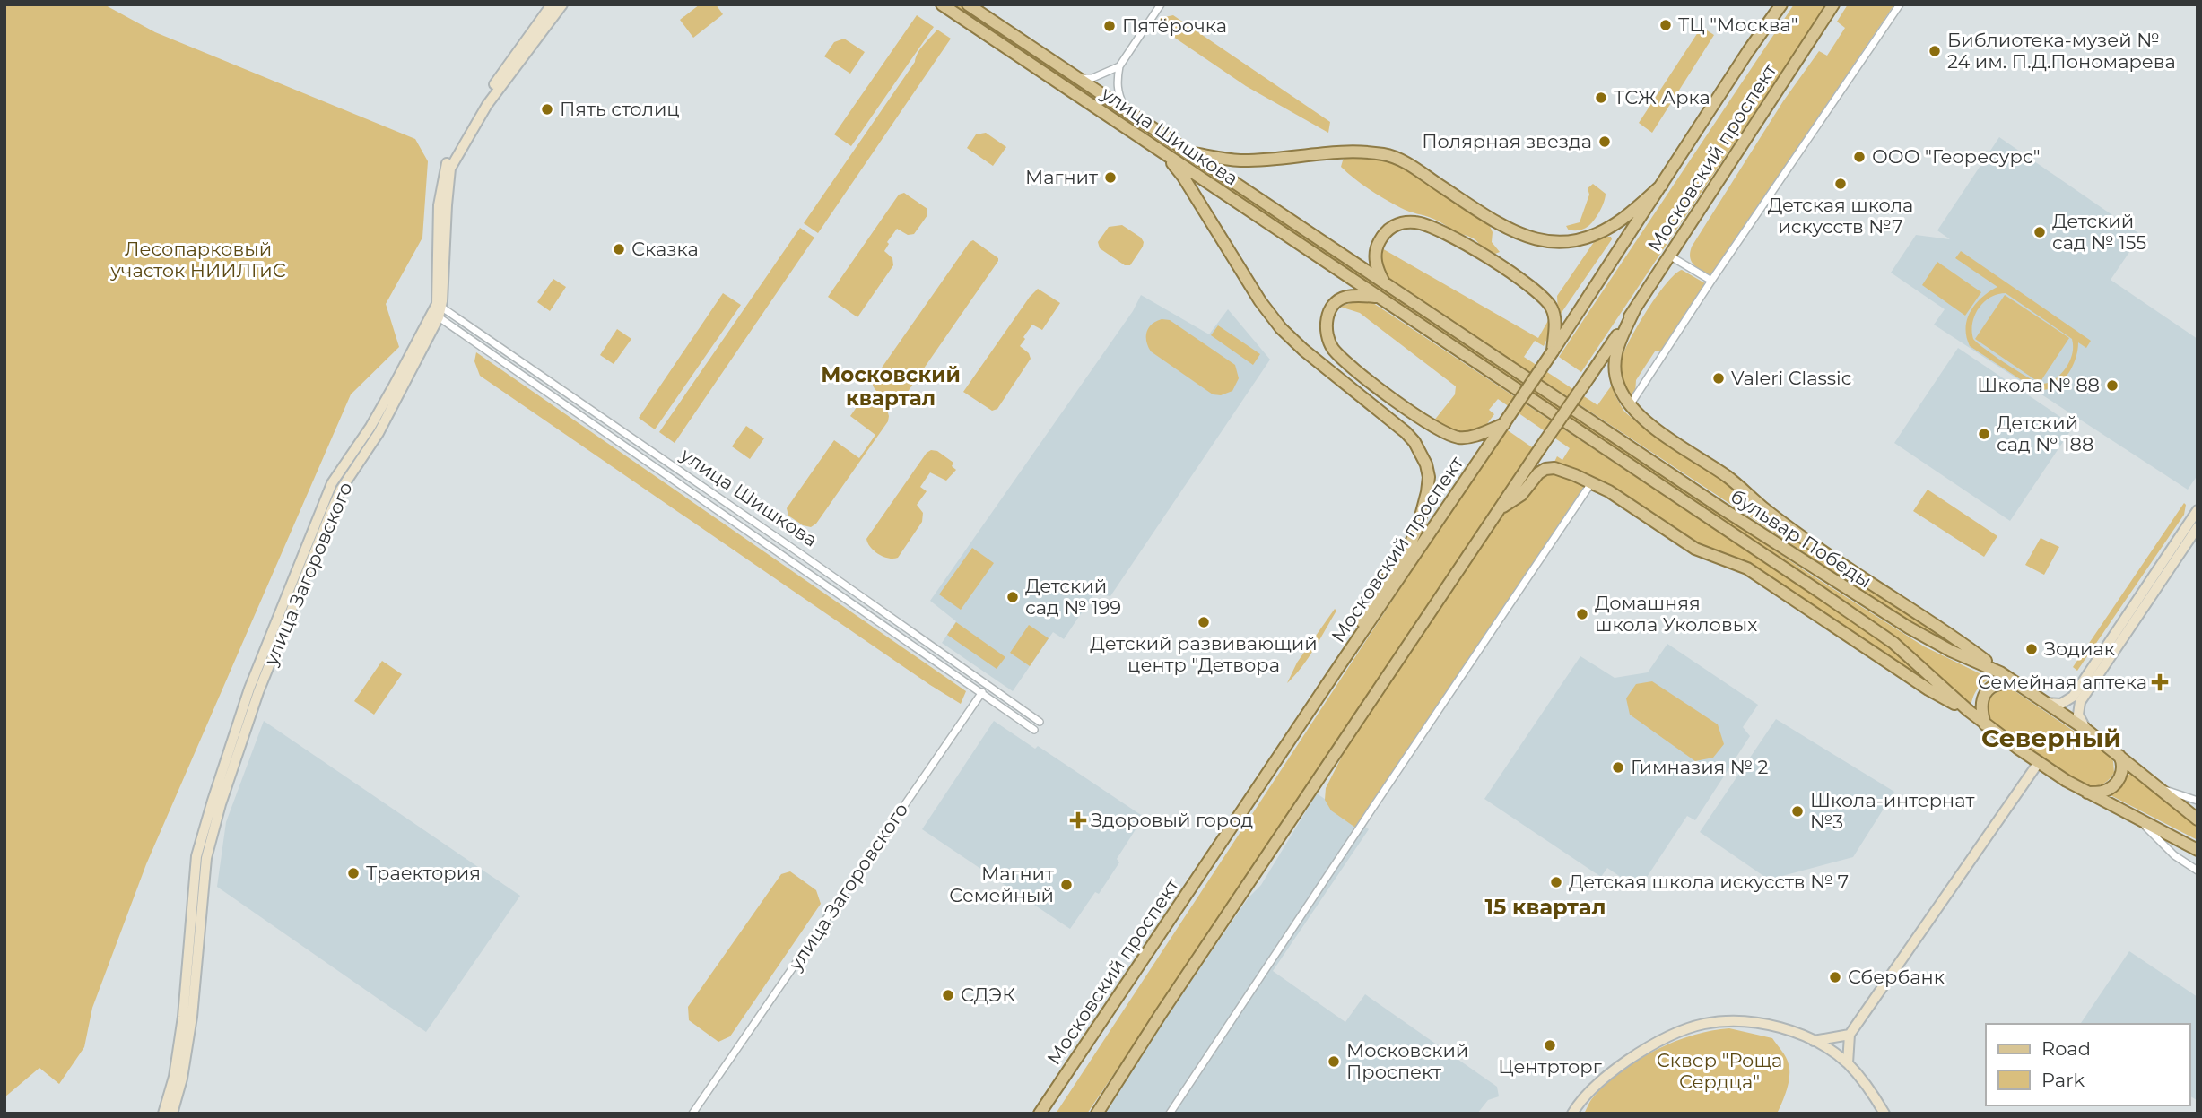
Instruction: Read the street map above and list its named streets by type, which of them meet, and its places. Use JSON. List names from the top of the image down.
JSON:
{
  "streets": {
    "main road": ["улица Шишкова", "Московский проспект", "бульвар Победы"],
    "street": ["улица Загоровского"]
  },
  "crossings": [
    ["улица Шишкова", "бульвар Победы"],
    ["улица Шишкова", "улица Загоровского"]
  ],
  "districts": ["Московский квартал", "Северный", "15 квартал"],
  "parks": ["Лесопарковый участок НИИЛГиС", "Сквер \"Роща Сердца\""],
  "places": {
    "other": [
      "ТЦ \"Москва\"",
      "Пятёрочка",
      "Библиотека-музей № 24 им. П.Д.Пономарева",
      "ТСЖ Арка",
      "Пять столиц",
      "Полярная звезда",
      "ООО \"Георесурс\"",
      "Магнит",
      "Детская школа искусств №7",
      "Детский сад № 155",
      "Сказка",
      "Valeri Classic",
      "Школа № 88",
      "Детский сад № 188",
      "Детский сад № 199",
      "Домашняя школа Уколовых",
      "Детский развивающий центр \"Детвора",
      "Зодиак",
      "Гимназия № 2",
      "Школа-интернат №3",
      "Траектория",
      "Детская школа искусств № 7",
      "Магнит Семейный",
      "Сбербанк",
      "СДЭК",
      "Центрторг",
      "Московский Проспект"
    ],
    "health": ["Семейная аптека", "Здоровый город"]
  },
  "legend": ["Road", "Park"]
}
